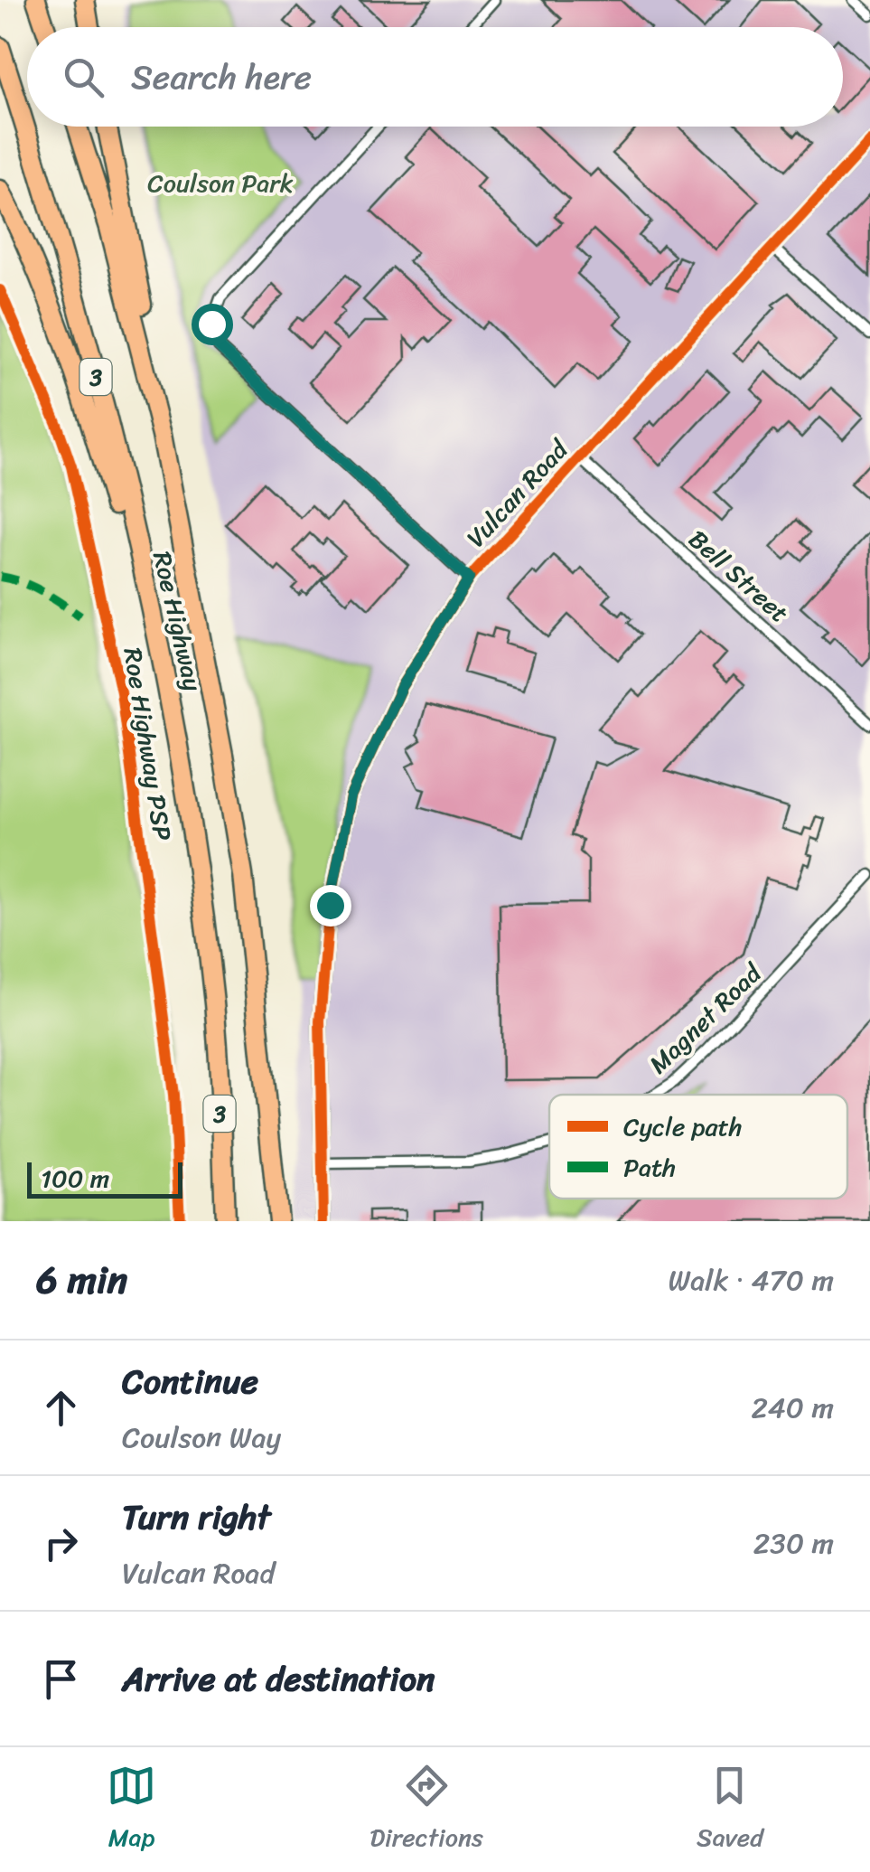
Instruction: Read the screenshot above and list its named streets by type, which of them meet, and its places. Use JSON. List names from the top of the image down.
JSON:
{
  "streets": {
    "highway": ["3", "Roe Highway"],
    "street": ["Vulcan Road", "Bell Street", "Magnet Road"],
    "cycle path": ["Roe Highway PSP"]
  },
  "crossings": [
    ["Vulcan Road", "Bell Street"],
    ["Vulcan Road", "Magnet Road"]
  ],
  "parks": ["Coulson Park"],
  "legend": ["Cycle path", "Path"],
  "scale_bar": "100 m",
  "page": {
    "search": "Search here",
    "scale": "100 m",
    "heading": ["6 min", "Walk · 470 m"],
    "list": [
      ["Continue", "Coulson Way", "240 m"],
      ["Turn right", "Vulcan Road", "230 m"],
      "Arrive at destination"
    ],
    "nav": ["Map", "Directions", "Saved"]
  }
}
